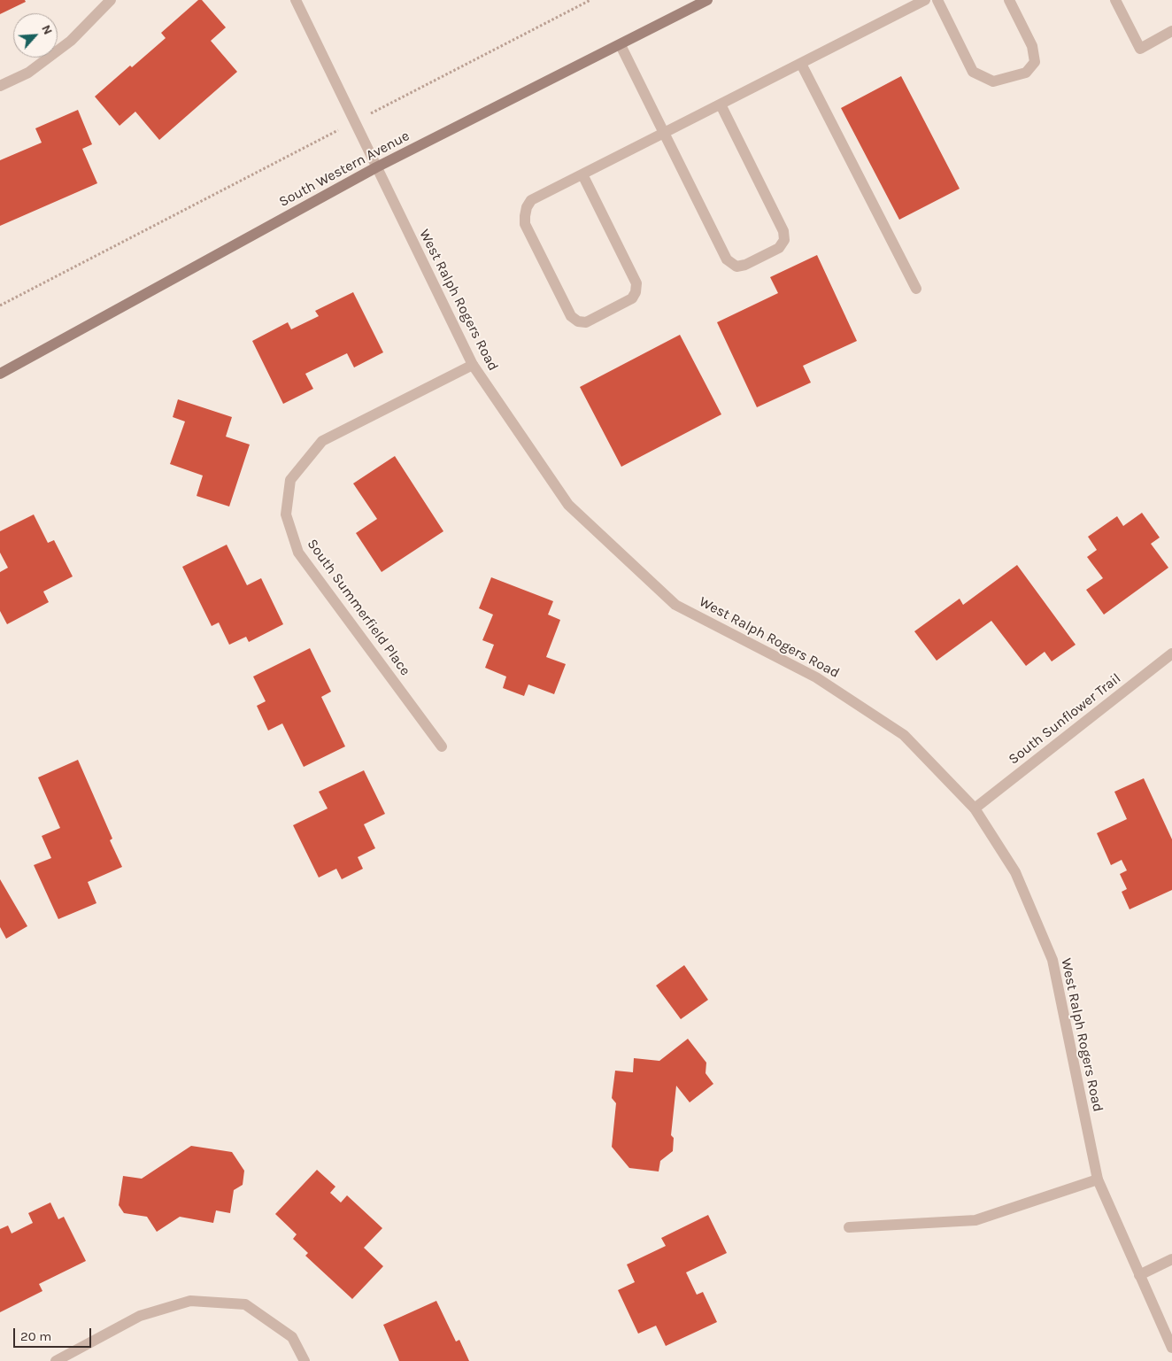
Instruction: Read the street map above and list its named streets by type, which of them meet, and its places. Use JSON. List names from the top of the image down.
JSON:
{
  "streets": {
    "main road": ["South Western Avenue"],
    "street": ["West Ralph Rogers Road", "South Summerfield Place", "South Sunflower Trail"]
  },
  "crossings": [
    ["South Western Avenue", "West Ralph Rogers Road"],
    ["West Ralph Rogers Road", "South Summerfield Place"],
    ["West Ralph Rogers Road", "South Sunflower Trail"]
  ],
  "scale_bar": "20 m",
  "north": "top right"
}
